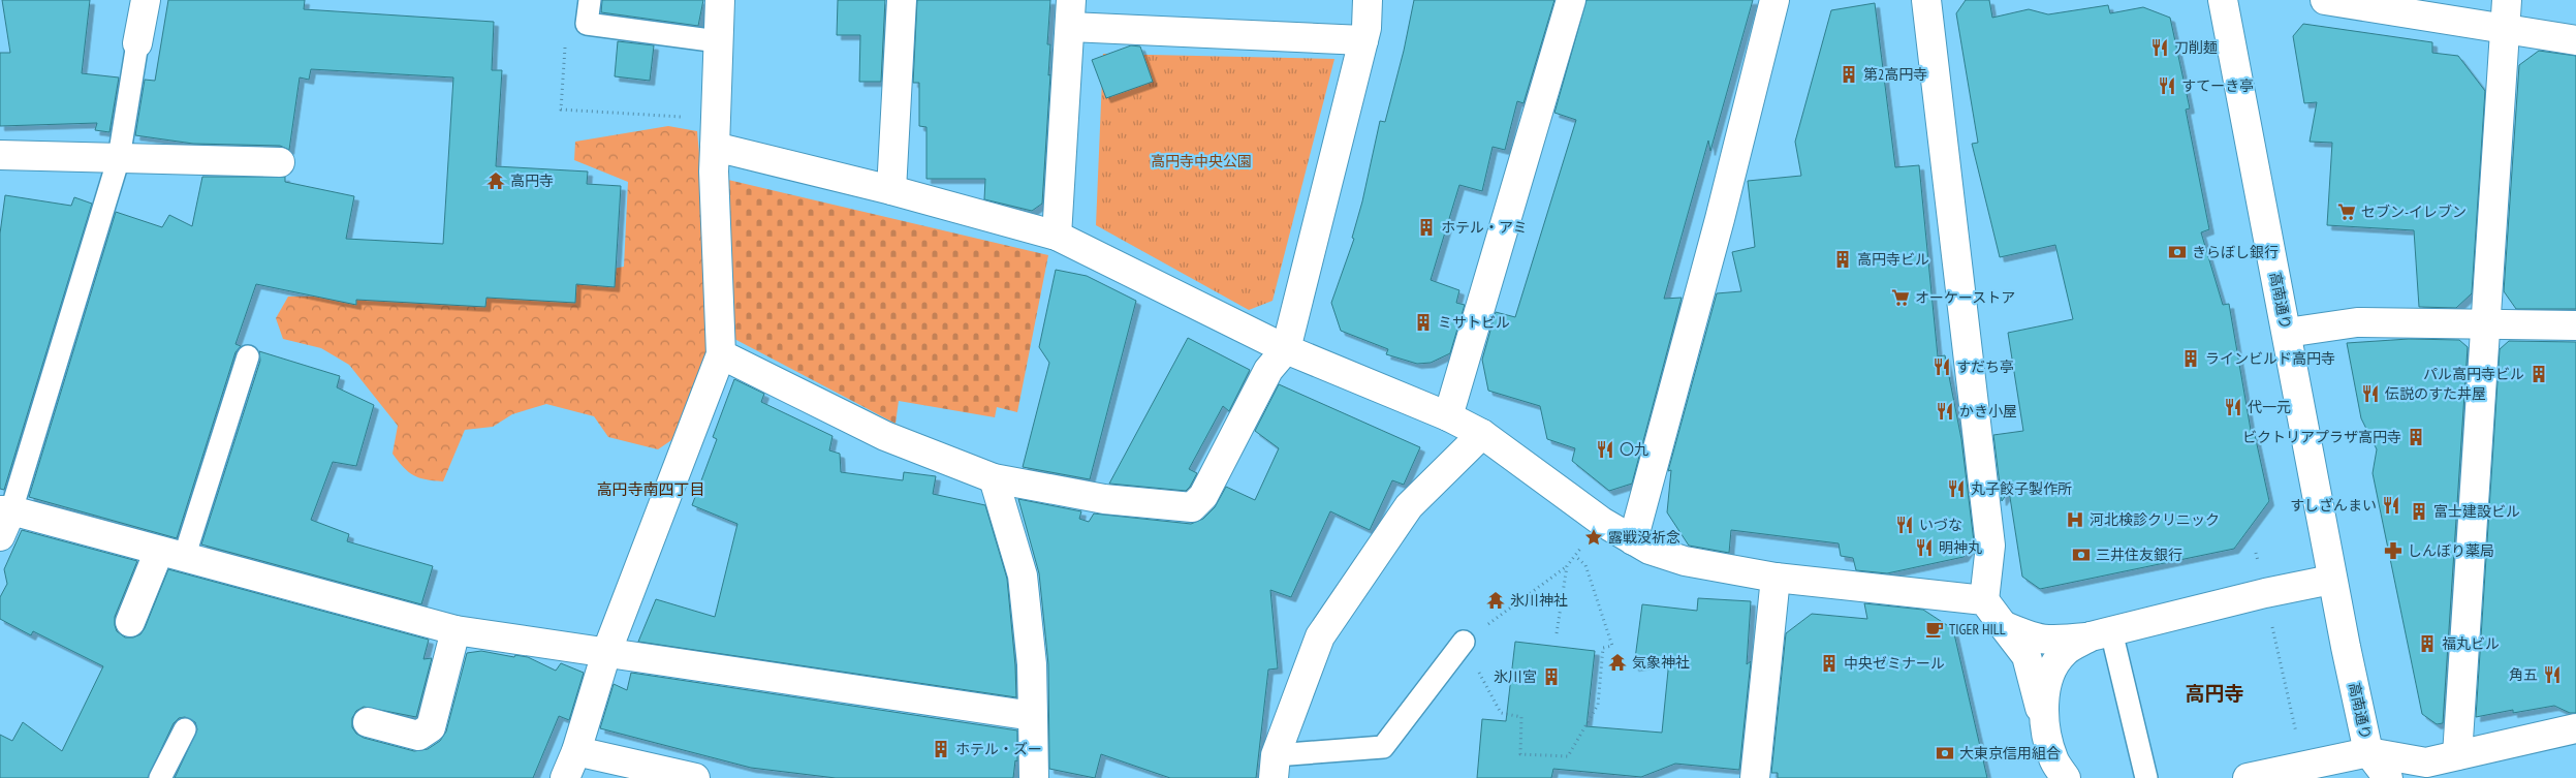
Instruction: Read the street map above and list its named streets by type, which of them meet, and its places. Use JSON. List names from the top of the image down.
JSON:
{
  "streets": {
    "street": ["高南通り"]
  },
  "districts": ["高円寺南四丁目", "高円寺"],
  "parks": ["高円寺中央公園"],
  "places": {
    "restaurant": [
      "刀削麺",
      "すてーき亭",
      "すだち亭",
      "伝説のすた丼屋",
      "代一元",
      "かき小屋",
      "〇九",
      "丸子餃子製作所",
      "すしざんまい",
      "いづな",
      "明神丸",
      "角五"
    ],
    "building": [
      "第2高円寺",
      "ホテル・アミ",
      "高円寺ビル",
      "ミサトビル",
      "ラインビルド高円寺",
      "パル高円寺ビル",
      "ビクトリアプラザ高円寺",
      "富士建設ビル",
      "福丸ビル",
      "中央ゼミナール",
      "氷川宮",
      "ホテル・ズー"
    ],
    "temple": ["高円寺", "氷川神社", "気象神社"],
    "supermarket": ["セブン-イレブン", "オーケーストア"],
    "bank": ["きらぼし銀行", "三井住友銀行", "大東京信用組合"],
    "hospital": ["河北検診クリニック"],
    "place": ["露戦没祈念"],
    "pharmacy": ["しんぼり薬局"],
    "cafe": ["TIGER HILL"]
  }
}
